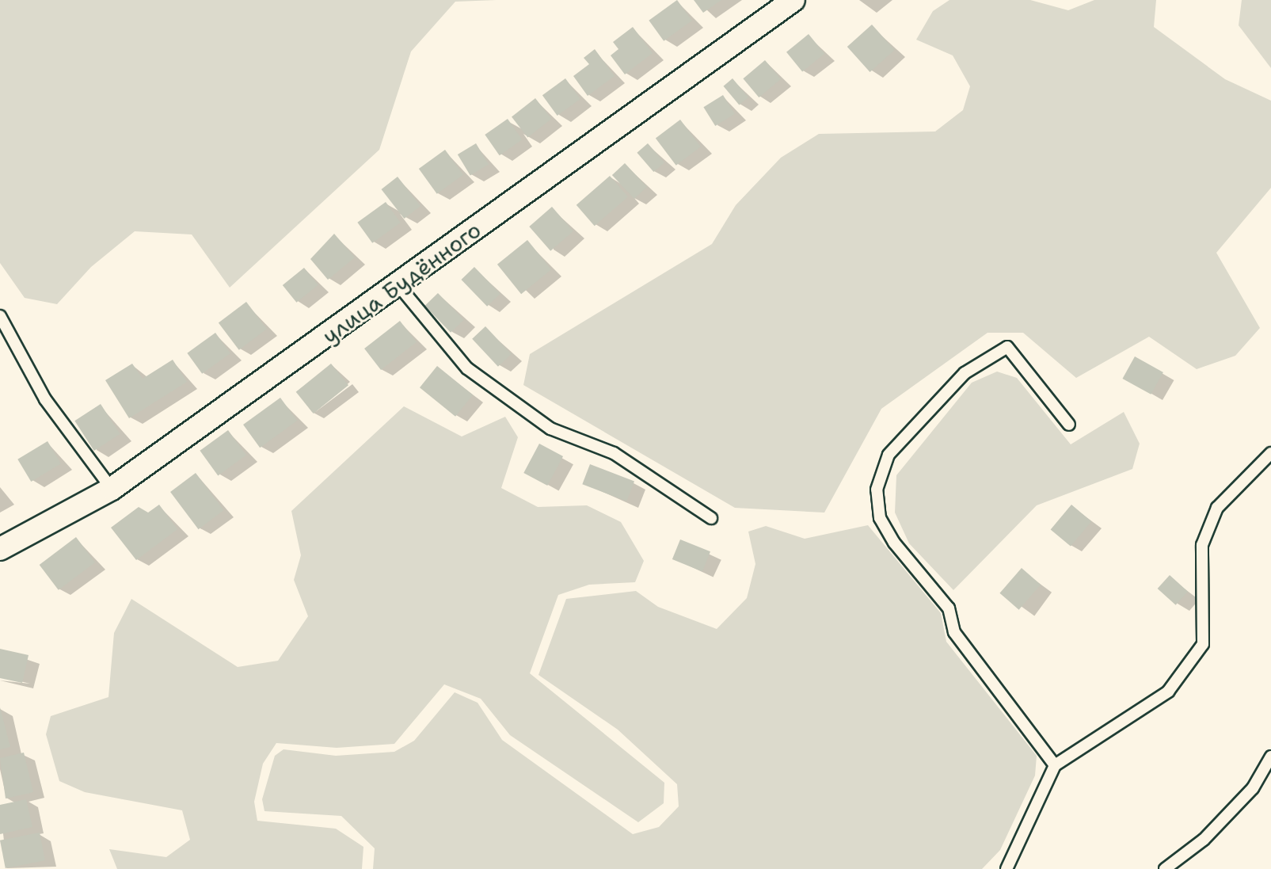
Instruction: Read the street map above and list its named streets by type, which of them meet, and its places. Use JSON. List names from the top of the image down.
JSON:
{
  "streets": {
    "street": ["улица Будённого"]
  }
}
